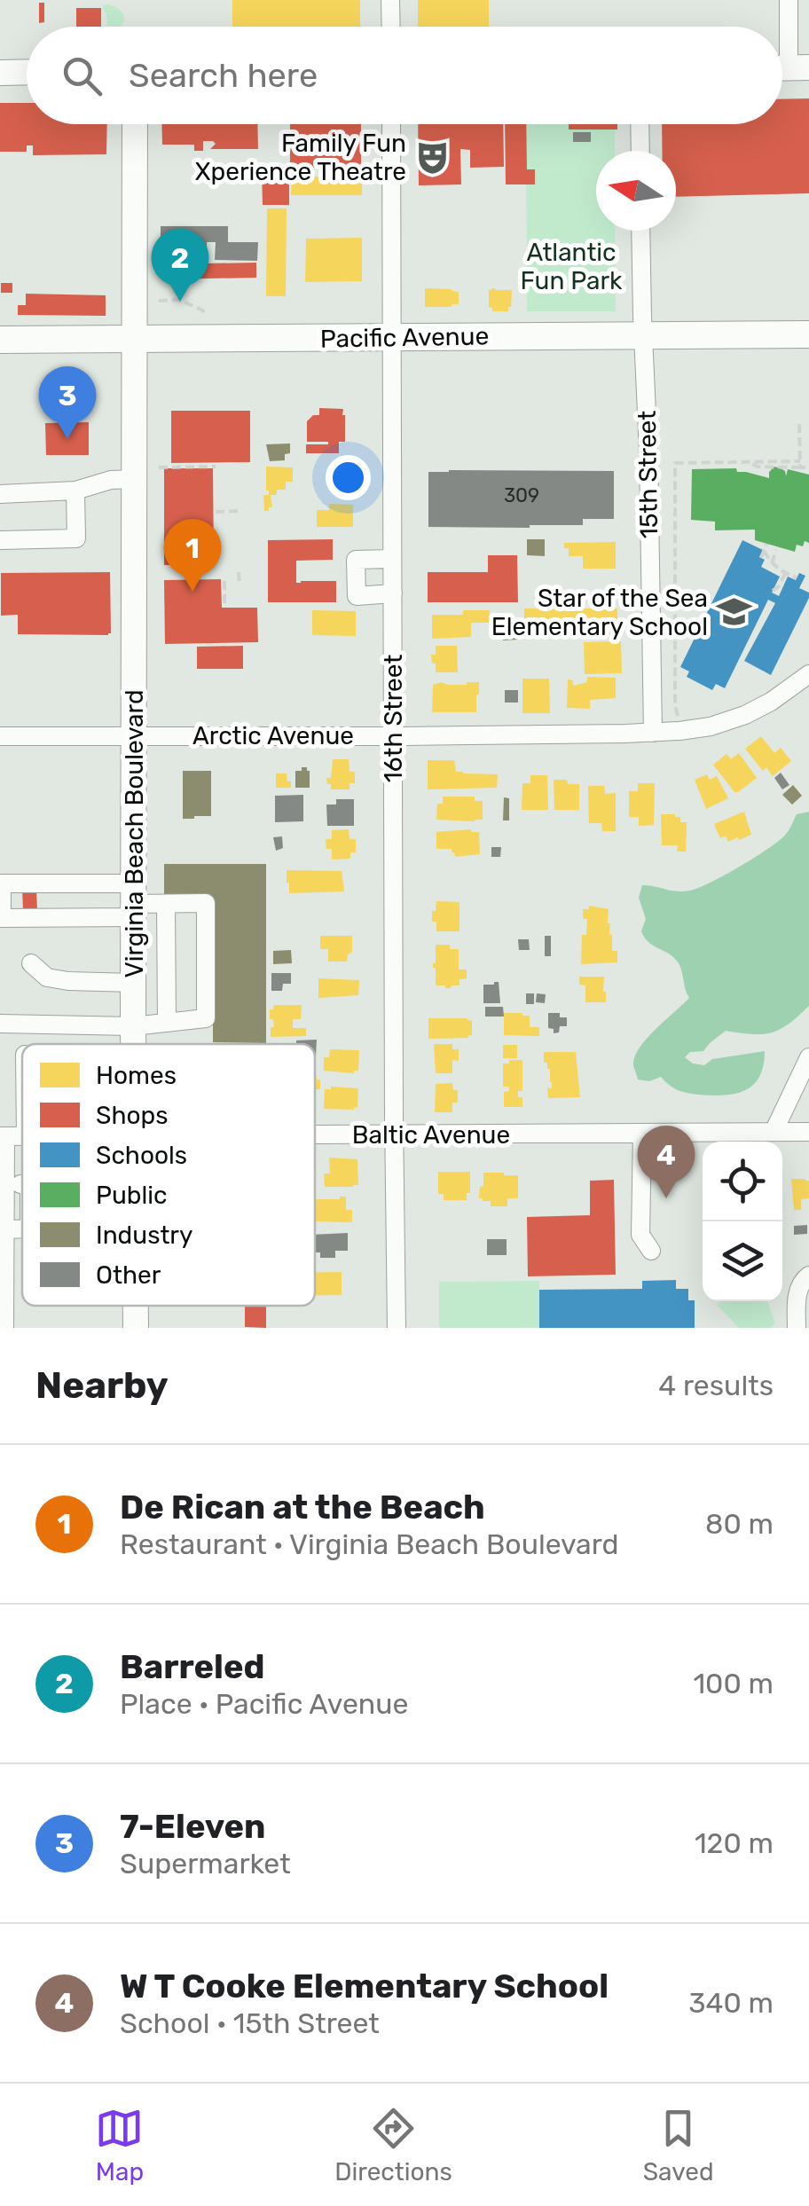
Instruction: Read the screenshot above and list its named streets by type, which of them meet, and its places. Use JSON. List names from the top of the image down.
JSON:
{
  "streets": {
    "highway": ["Pacific Avenue"],
    "main road": ["Virginia Beach Boulevard"],
    "street": [
      "15th Street",
      "16th Street",
      "Arctic Avenue",
      "Baltic Avenue"
    ]
  },
  "crossings": [
    ["Pacific Avenue", "15th Street"],
    ["Pacific Avenue", "16th Street"],
    ["Pacific Avenue", "Virginia Beach Boulevard"],
    ["15th Street", "Arctic Avenue"],
    ["16th Street", "Arctic Avenue"],
    ["16th Street", "Baltic Avenue"],
    ["Arctic Avenue", "Virginia Beach Boulevard"]
  ],
  "parks": ["Atlantic Fun Park"],
  "places": {
    "theatre": ["Family Fun Xperience Theatre"],
    "school or university": ["Star of the Sea Elementary School"]
  },
  "house_numbers": ["309"],
  "legend": [
    "Homes",
    "Shops",
    "Schools",
    "Public",
    "Industry",
    "Other"
  ],
  "north": "left",
  "page": {
    "search": "Search here",
    "pins": [
      "2",
      "3",
      "1",
      "4"
    ],
    "heading": ["Nearby", "4 results"],
    "list": [
      {
        "mark": "1",
        "name": "De Rican at the Beach",
        "note": "Restaurant · Virginia Beach Boulevard",
        "value": "80 m"
      },
      {
        "mark": "2",
        "name": "Barreled",
        "note": "Place · Pacific Avenue",
        "value": "100 m"
      },
      {
        "mark": "3",
        "name": "7-Eleven",
        "note": "Supermarket",
        "value": "120 m"
      },
      {
        "mark": "4",
        "name": "W T Cooke Elementary School",
        "note": "School · 15th Street",
        "value": "340 m"
      }
    ],
    "nav": ["Map", "Directions", "Saved"]
  }
}
